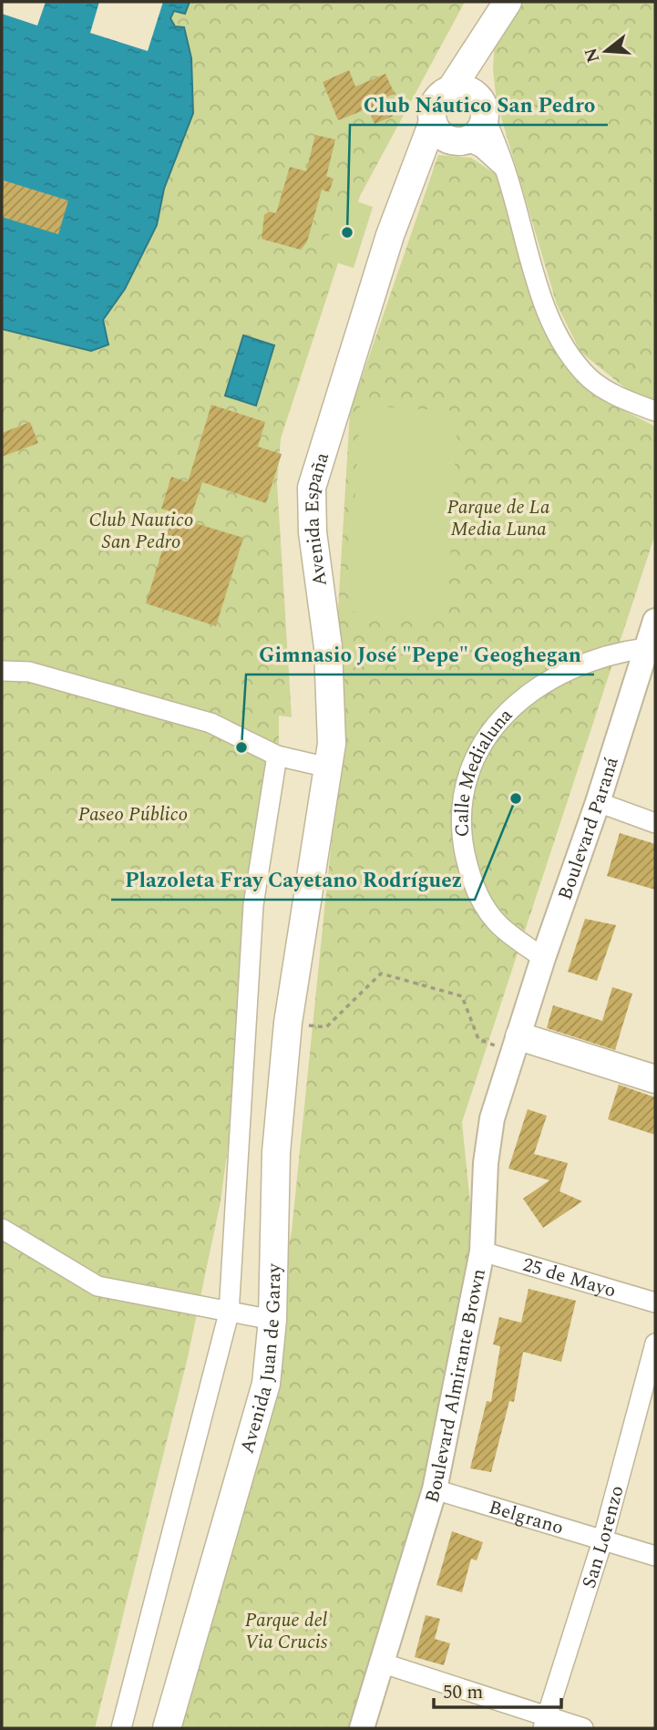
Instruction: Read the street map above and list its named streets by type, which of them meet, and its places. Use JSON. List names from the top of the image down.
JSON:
{
  "streets": {
    "main road": ["Avenida España", "Avenida Juan de Garay"],
    "street": [
      "Calle Medialuna",
      "Boulevard Paraná",
      "25 de Mayo",
      "Boulevard Almirante Brown",
      "Belgrano",
      "San Lorenzo"
    ]
  },
  "crossings": [
    ["Avenida España", "Avenida Juan de Garay"],
    ["Calle Medialuna", "Boulevard Paraná"],
    ["Boulevard Paraná", "Boulevard Almirante Brown"],
    ["25 de Mayo", "Boulevard Almirante Brown"],
    ["Boulevard Almirante Brown", "Belgrano"],
    ["Belgrano", "San Lorenzo"]
  ],
  "parks": [
    "Parque de La Media Luna",
    "Club Nautico San Pedro",
    "Paseo Público",
    "Parque del Via Crucis"
  ],
  "places": ["Club Náutico San Pedro", "Gimnasio José \"Pepe\" Geoghegan", "Plazoleta Fray Cayetano Rodríguez"],
  "scale_bar": "50 m",
  "north": "left"
}
